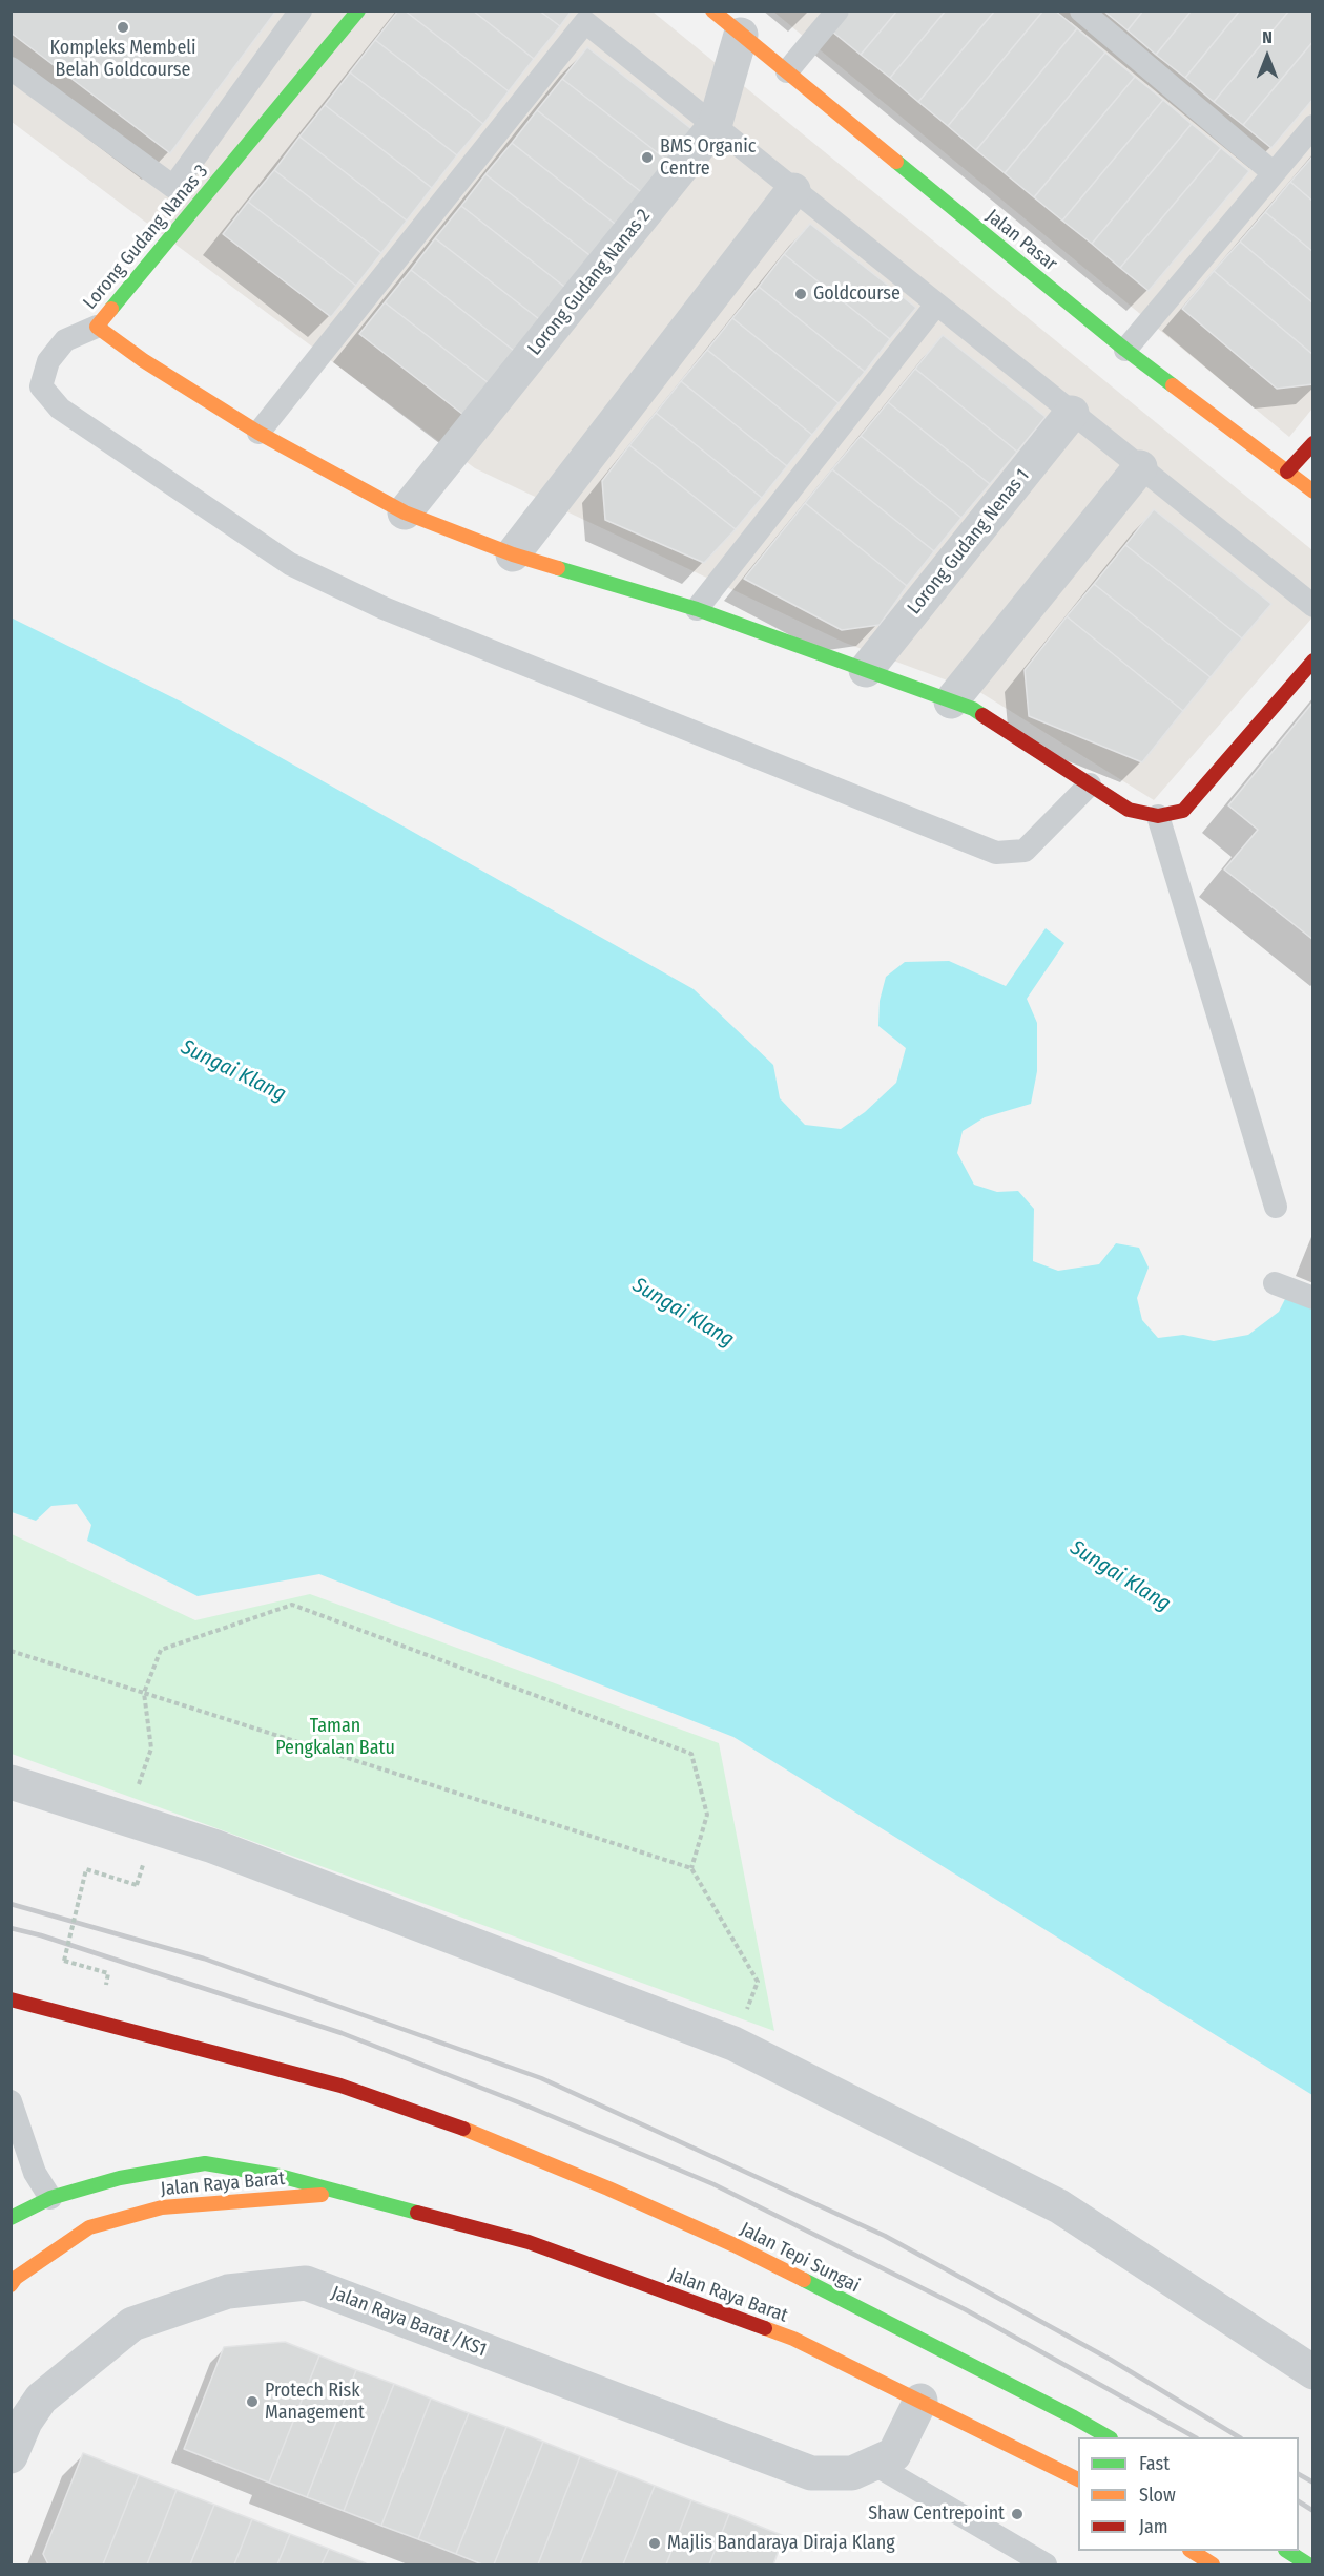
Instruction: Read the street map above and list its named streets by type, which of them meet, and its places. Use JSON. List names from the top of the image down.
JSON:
{
  "streets": {
    "main road": [
      "Lorong Gudang Nanas 3",
      "Jalan Pasar",
      "Jalan Raya Barat",
      "Jalan Tepi Sungai"
    ],
    "street": ["Lorong Gudang Nanas 2", "Lorong Gudang Nenas 1", "Jalan Raya Barat /KS1"]
  },
  "crossings": [
    ["Lorong Gudang Nanas 3", "Lorong Gudang Nanas 2"],
    ["Lorong Gudang Nanas 3", "Lorong Gudang Nenas 1"],
    ["Jalan Pasar", "Lorong Gudang Nanas 2"]
  ],
  "water": ["Sungai Klang"],
  "parks": ["Taman Pengkalan Batu"],
  "places": [
    "Kompleks Membeli Belah Goldcourse",
    "BMS Organic Centre",
    "Goldcourse",
    "Protech Risk Management",
    "Shaw Centrepoint",
    "Majlis Bandaraya Diraja Klang"
  ],
  "legend": ["Fast", "Slow", "Jam"],
  "north": "top"
}
